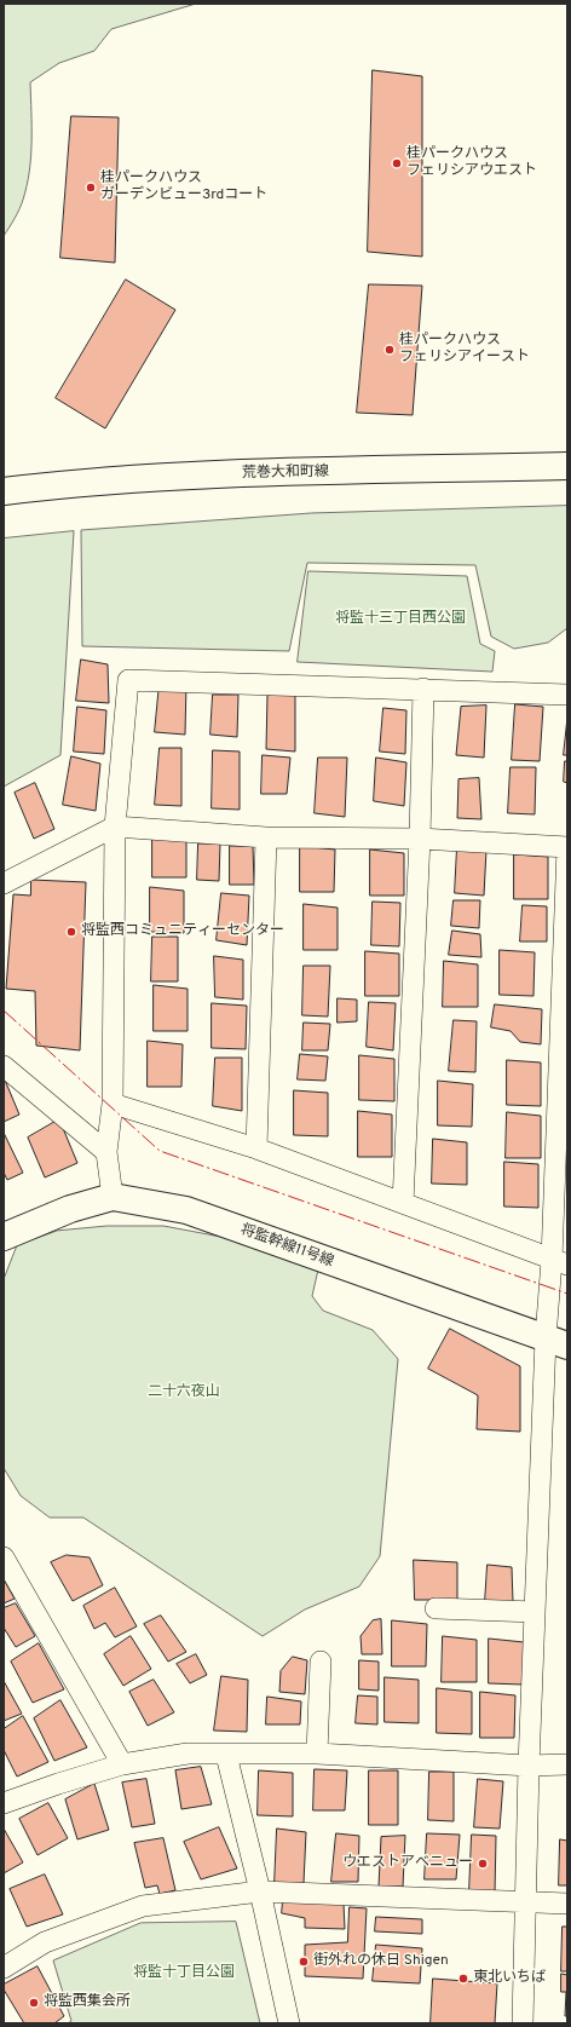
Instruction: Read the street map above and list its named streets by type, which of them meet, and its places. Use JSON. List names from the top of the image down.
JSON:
{
  "streets": {
    "street": ["荒巻大和町線", "将監幹線11号線"]
  },
  "parks": ["将監十三丁目西公園", "二十六夜山", "将監十丁目公園"],
  "places": [
    "桂パークハウス フェリシアウエスト",
    "桂パークハウス ガーデンビュー3rdコート",
    "桂パークハウス フェリシアイースト",
    "将監西コミュニティーセンター",
    "ウエストアベニュー",
    "街外れの休日 Shigen",
    "東北いちば",
    "将監西集会所"
  ]
}
